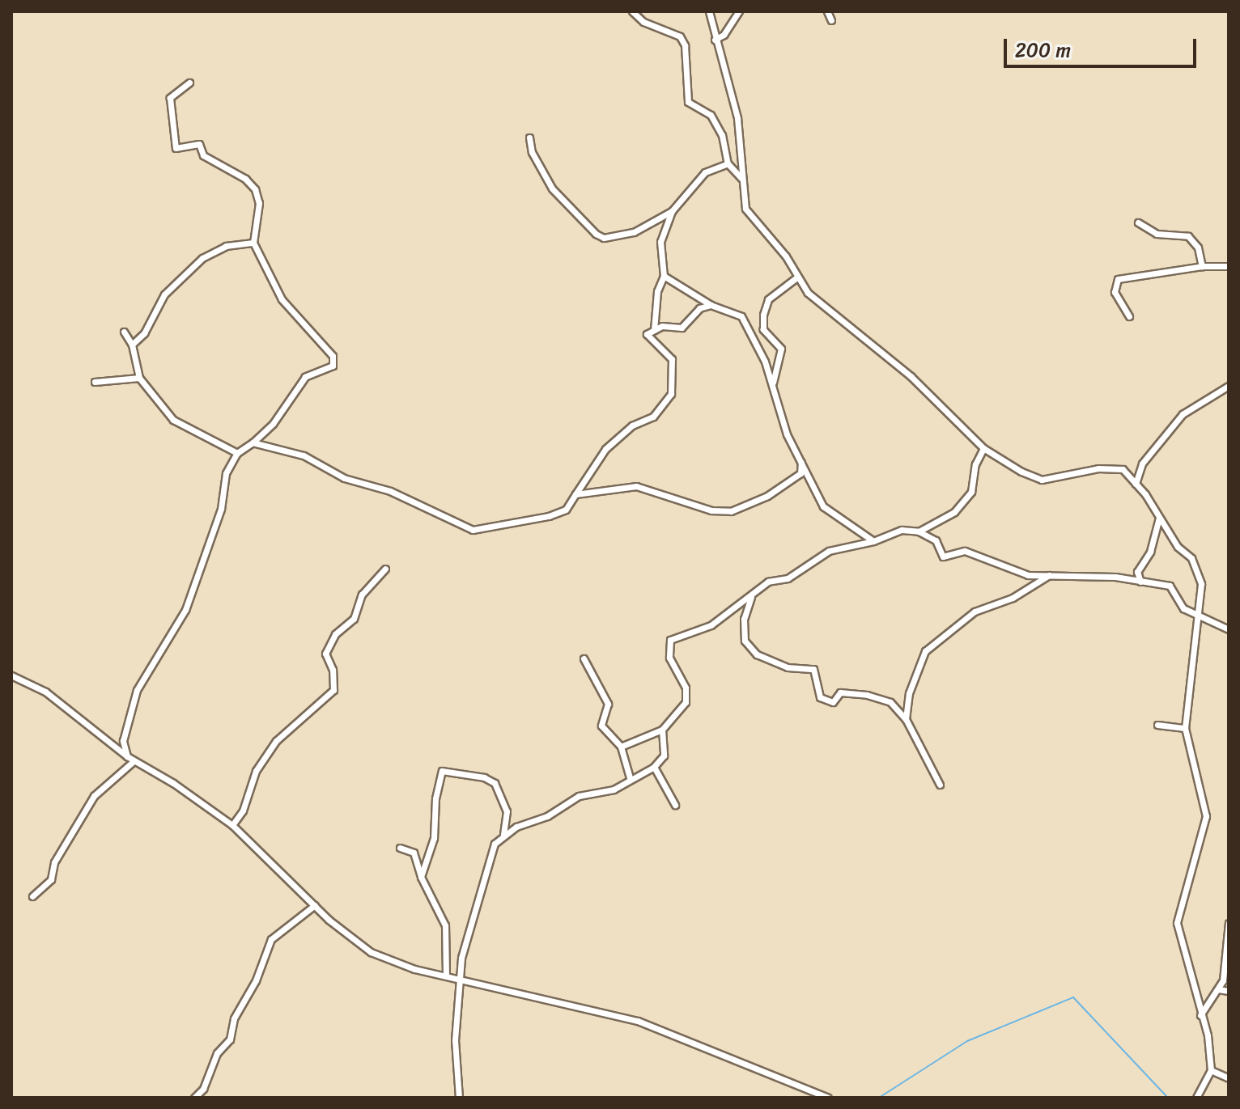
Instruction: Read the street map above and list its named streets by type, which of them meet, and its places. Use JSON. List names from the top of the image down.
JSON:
{
  "scale_bar": "200 m"
}
